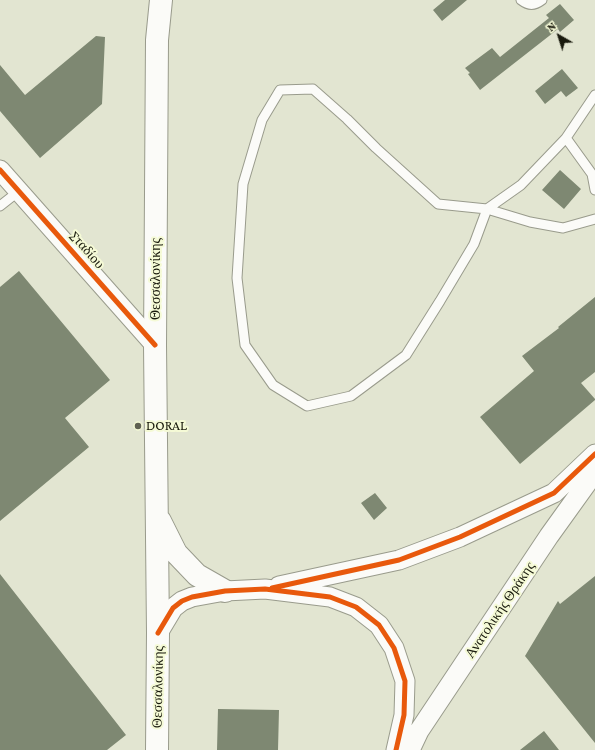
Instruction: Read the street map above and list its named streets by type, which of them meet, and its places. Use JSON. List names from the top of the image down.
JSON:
{
  "streets": {
    "main road": ["Θεσσαλονίκης"],
    "street": ["Σταδίου", "Ανατολικής Θράκης"]
  },
  "crossings": [
    ["Σταδίου", "Θεσσαλονίκης"]
  ],
  "places": ["DORAL"],
  "north": "top left"
}
